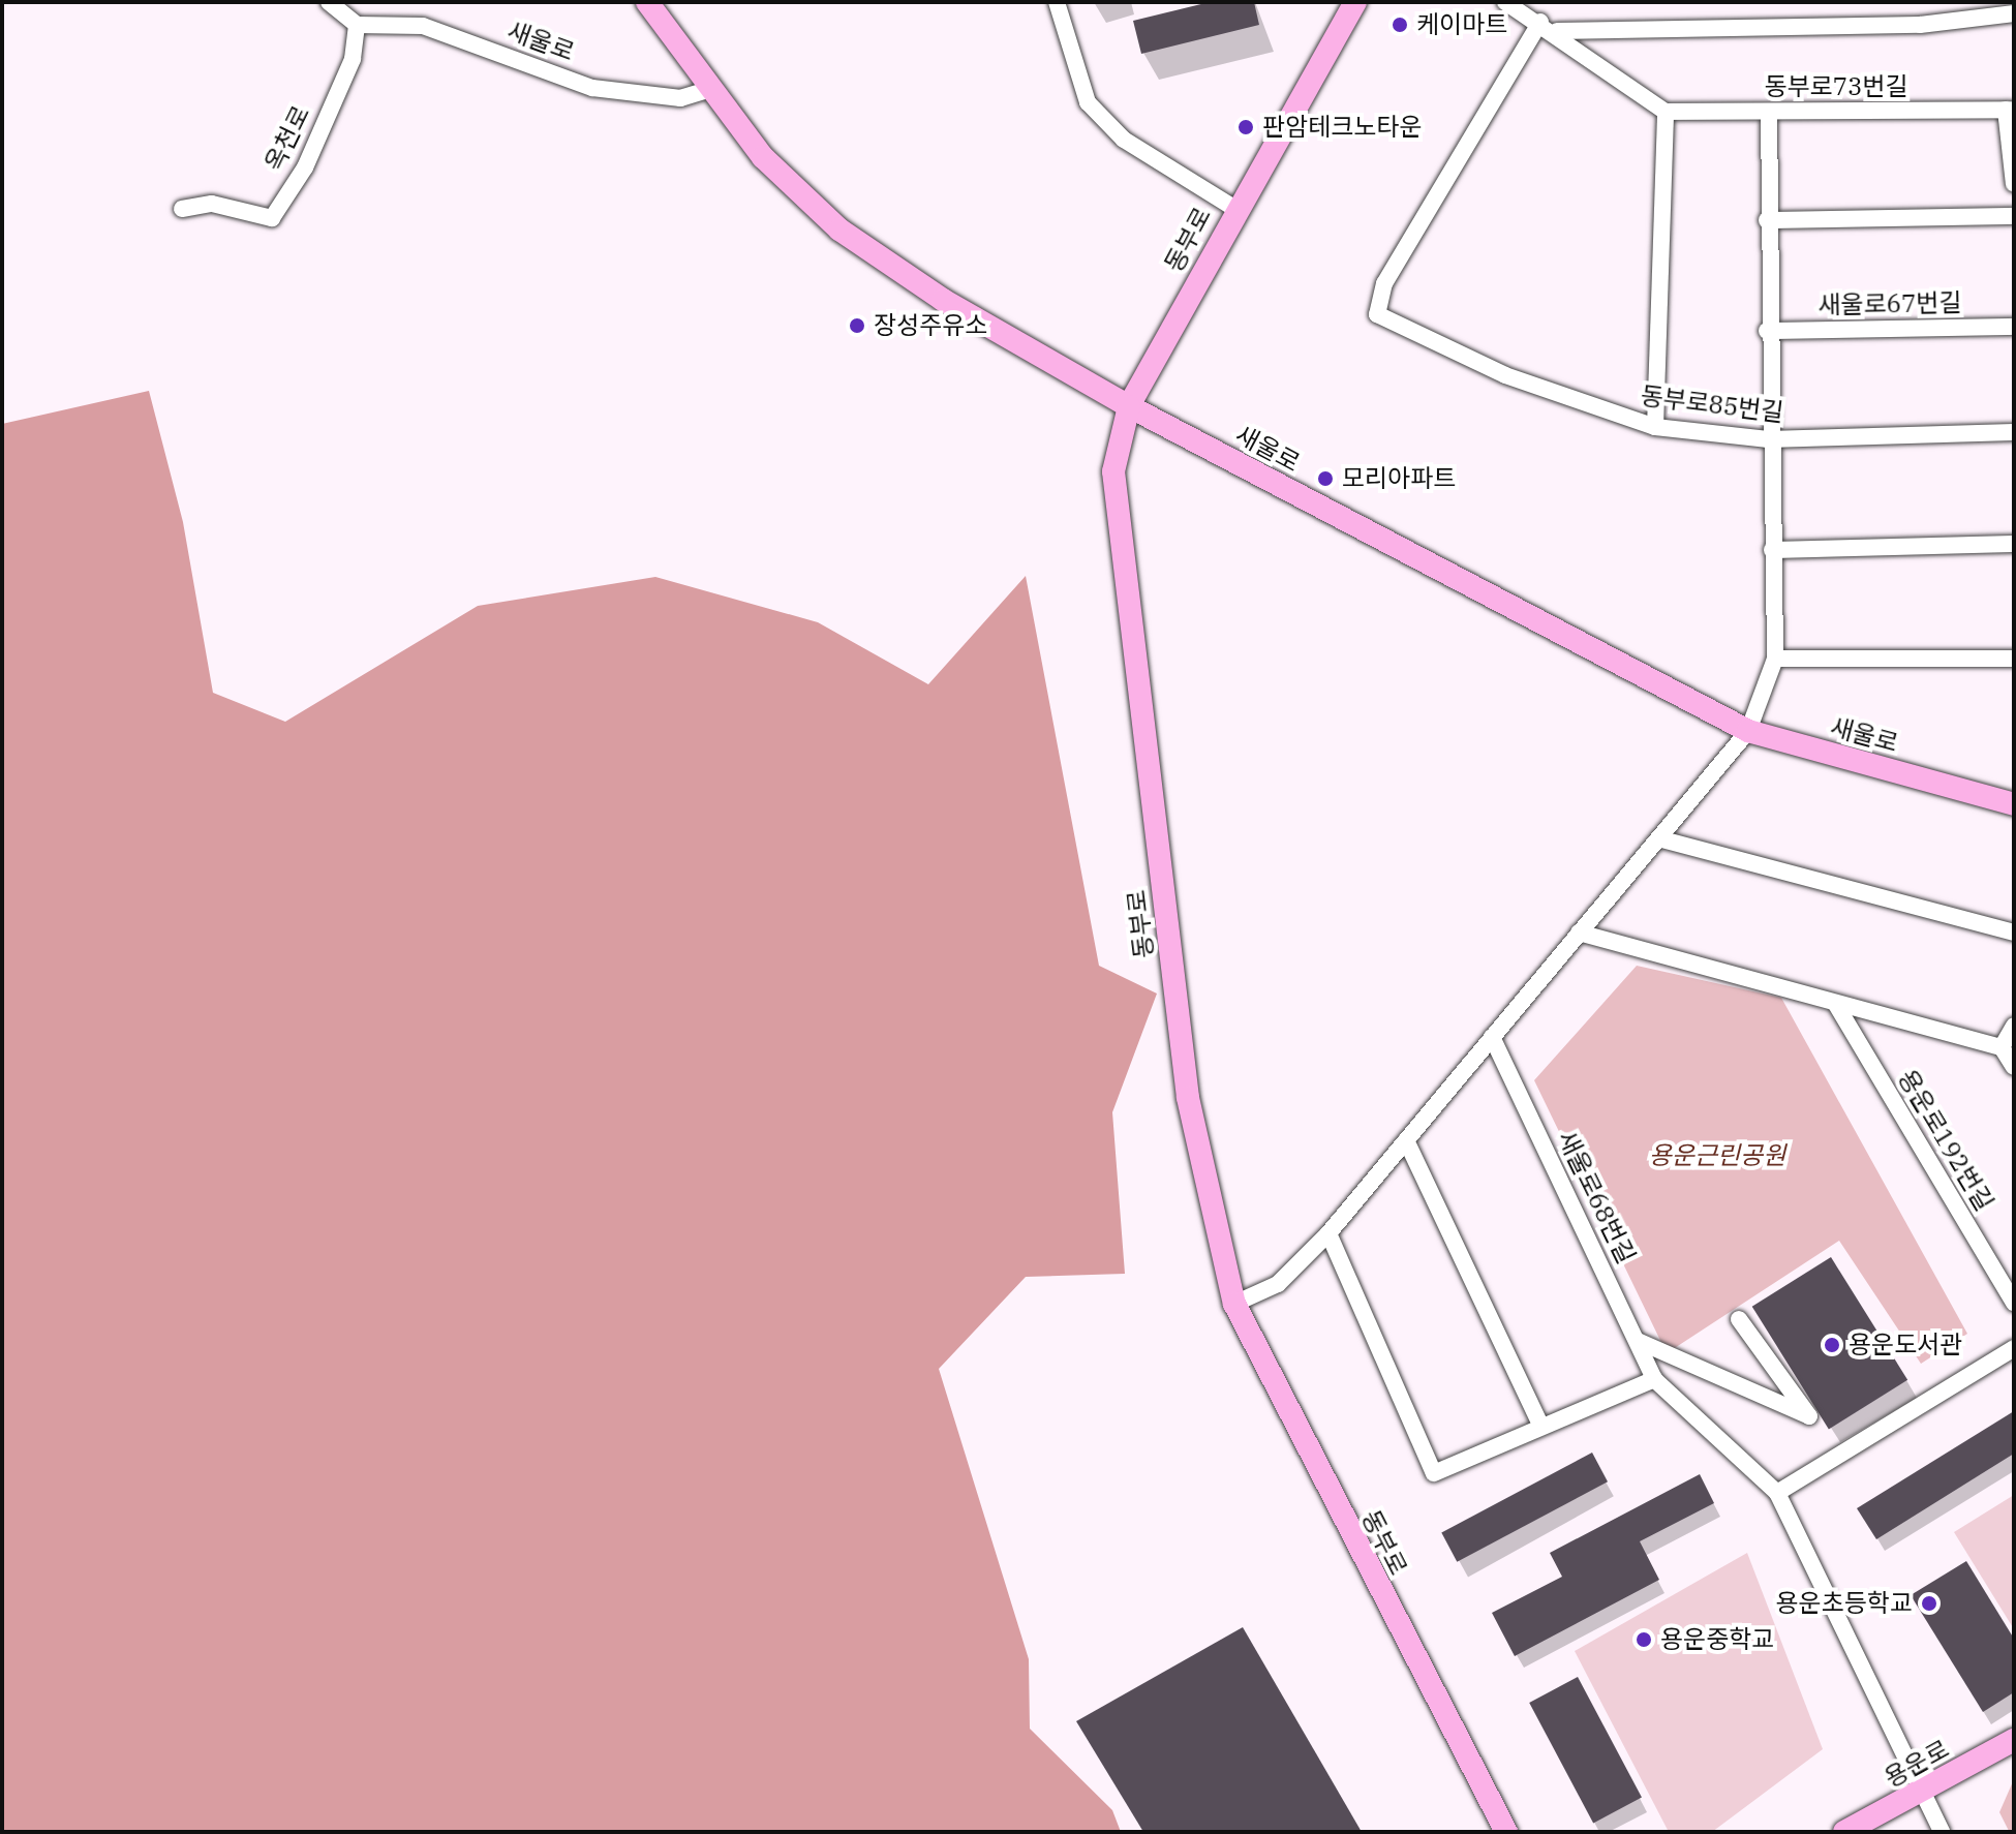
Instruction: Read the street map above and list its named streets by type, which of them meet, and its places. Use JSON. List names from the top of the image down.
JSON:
{
  "streets": {
    "main road": ["새울로", "동부로", "용운로"],
    "street": [
      "동부로73번길",
      "옥천로",
      "새울로67번길",
      "동부로85번길",
      "용운로192번길",
      "새울로68번길"
    ]
  },
  "crossings": [
    ["새울로", "옥천로"],
    ["새울로", "동부로"],
    ["새울로68번길", "용운로"]
  ],
  "parks": ["용운근린공원"],
  "places": [
    "케이마트",
    "판암테크노타운",
    "장성주유소",
    "모리아파트",
    "용운도서관",
    "용운초등학교",
    "용운중학교"
  ]
}
